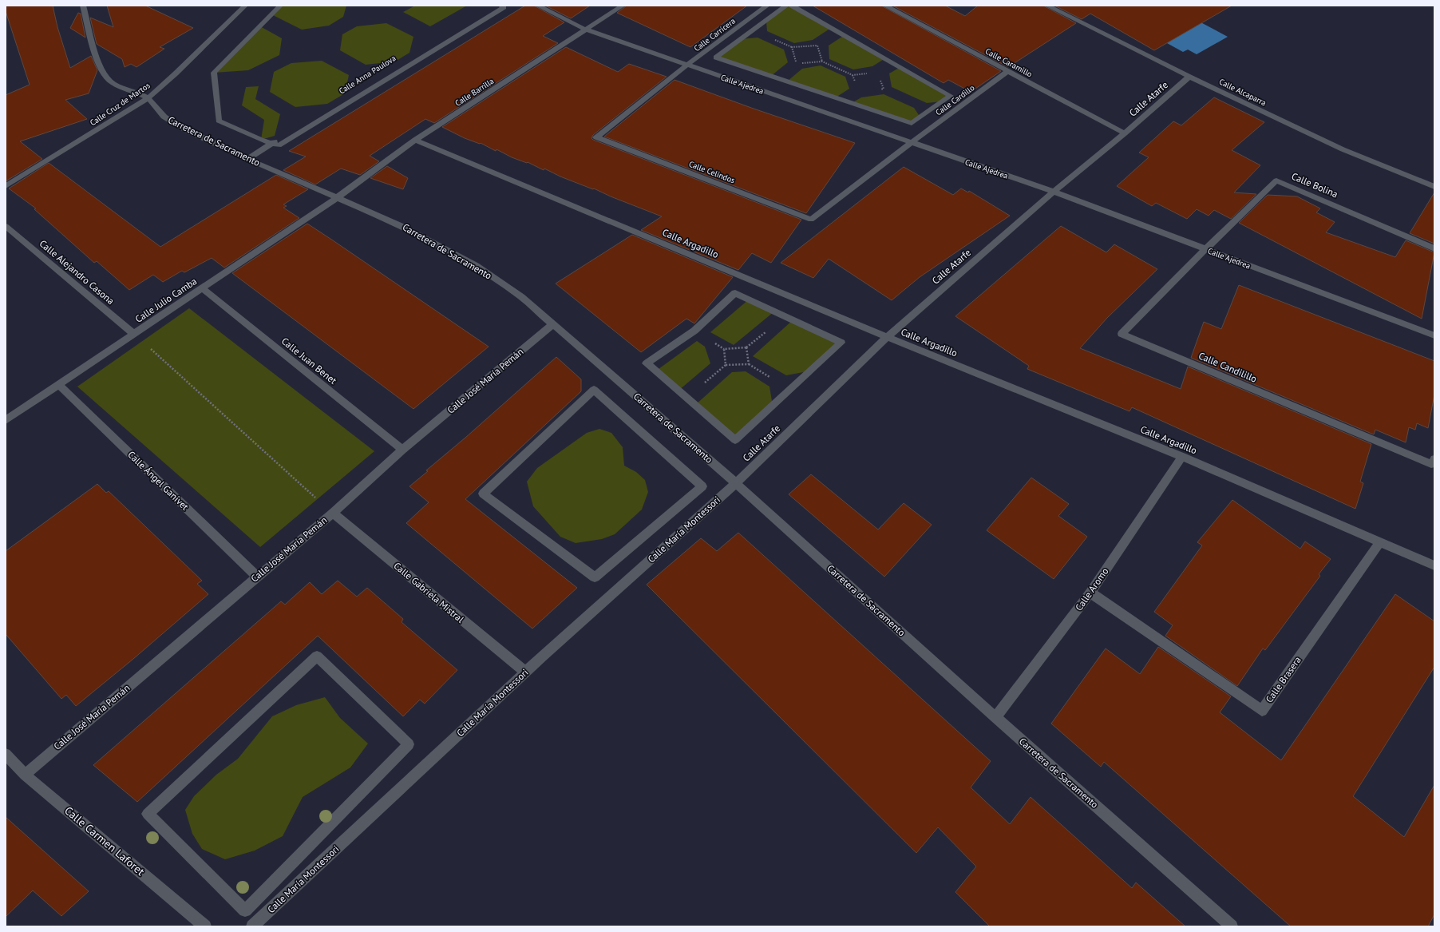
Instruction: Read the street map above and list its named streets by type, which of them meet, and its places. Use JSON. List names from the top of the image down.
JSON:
{
  "streets": {
    "street": [
      "Calle Carricera",
      "Calle Caramillo",
      "Calle Anna Paulova",
      "Calle Ajedrea",
      "Calle Barrilla",
      "Calle Alcaparra",
      "Calle Atarfe",
      "Calle Cardillo",
      "Calle Cruz de Martos",
      "Carretera de Sacramento",
      "Calle Celindos",
      "Calle Bolina",
      "Calle Argadillo",
      "Calle Alejandro Casona",
      "Calle Julio Camba",
      "Calle Juan Benet",
      "Calle Candilillo",
      "Calle José María Pemán",
      "Calle Ángel Ganivet",
      "Calle María Montessori",
      "Calle Aromo",
      "Calle Gabriela Mistral",
      "Calle Brasera",
      "Calle Carmen Laforet"
    ]
  },
  "crossings": [
    ["Calle Carricera", "Calle Ajedrea"],
    ["Calle Carricera", "Calle Celindos"],
    ["Calle Caramillo", "Calle Atarfe"],
    ["Calle Caramillo", "Calle Cardillo"],
    ["Calle Anna Paulova", "Carretera de Sacramento"],
    ["Calle Ajedrea", "Calle Barrilla"],
    ["Calle Ajedrea", "Calle Atarfe"],
    ["Calle Ajedrea", "Calle Cardillo"],
    ["Calle Ajedrea", "Calle Celindos"],
    ["Calle Ajedrea", "Calle Bolina"],
    ["Calle Ajedrea", "Calle Candilillo"],
    ["Calle Barrilla", "Carretera de Sacramento"],
    ["Calle Barrilla", "Calle Argadillo"],
    ["Calle Barrilla", "Calle Julio Camba"],
    ["Calle Alcaparra", "Calle Atarfe"],
    ["Calle Atarfe", "Carretera de Sacramento"],
    ["Calle Atarfe", "Calle Argadillo"],
    ["Calle Atarfe", "Calle María Montessori"],
    ["Calle Cardillo", "Calle Celindos"],
    ["Calle Cruz de Martos", "Carretera de Sacramento"],
    ["Carretera de Sacramento", "Calle Julio Camba"],
    ["Carretera de Sacramento", "Calle José María Pemán"],
    ["Carretera de Sacramento", "Calle María Montessori"],
    ["Carretera de Sacramento", "Calle Aromo"],
    ["Calle Bolina", "Calle Candilillo"],
    ["Calle Argadillo", "Calle Aromo"],
    ["Calle Argadillo", "Calle Brasera"],
    ["Calle Alejandro Casona", "Calle Julio Camba"],
    ["Calle Julio Camba", "Calle Juan Benet"],
    ["Calle Julio Camba", "Calle Ángel Ganivet"],
    ["Calle Juan Benet", "Calle José María Pemán"],
    ["Calle José María Pemán", "Calle Ángel Ganivet"],
    ["Calle José María Pemán", "Calle Gabriela Mistral"],
    ["Calle José María Pemán", "Calle Carmen Laforet"],
    ["Calle María Montessori", "Calle Gabriela Mistral"],
    ["Calle Aromo", "Calle Brasera"]
  ]
}
